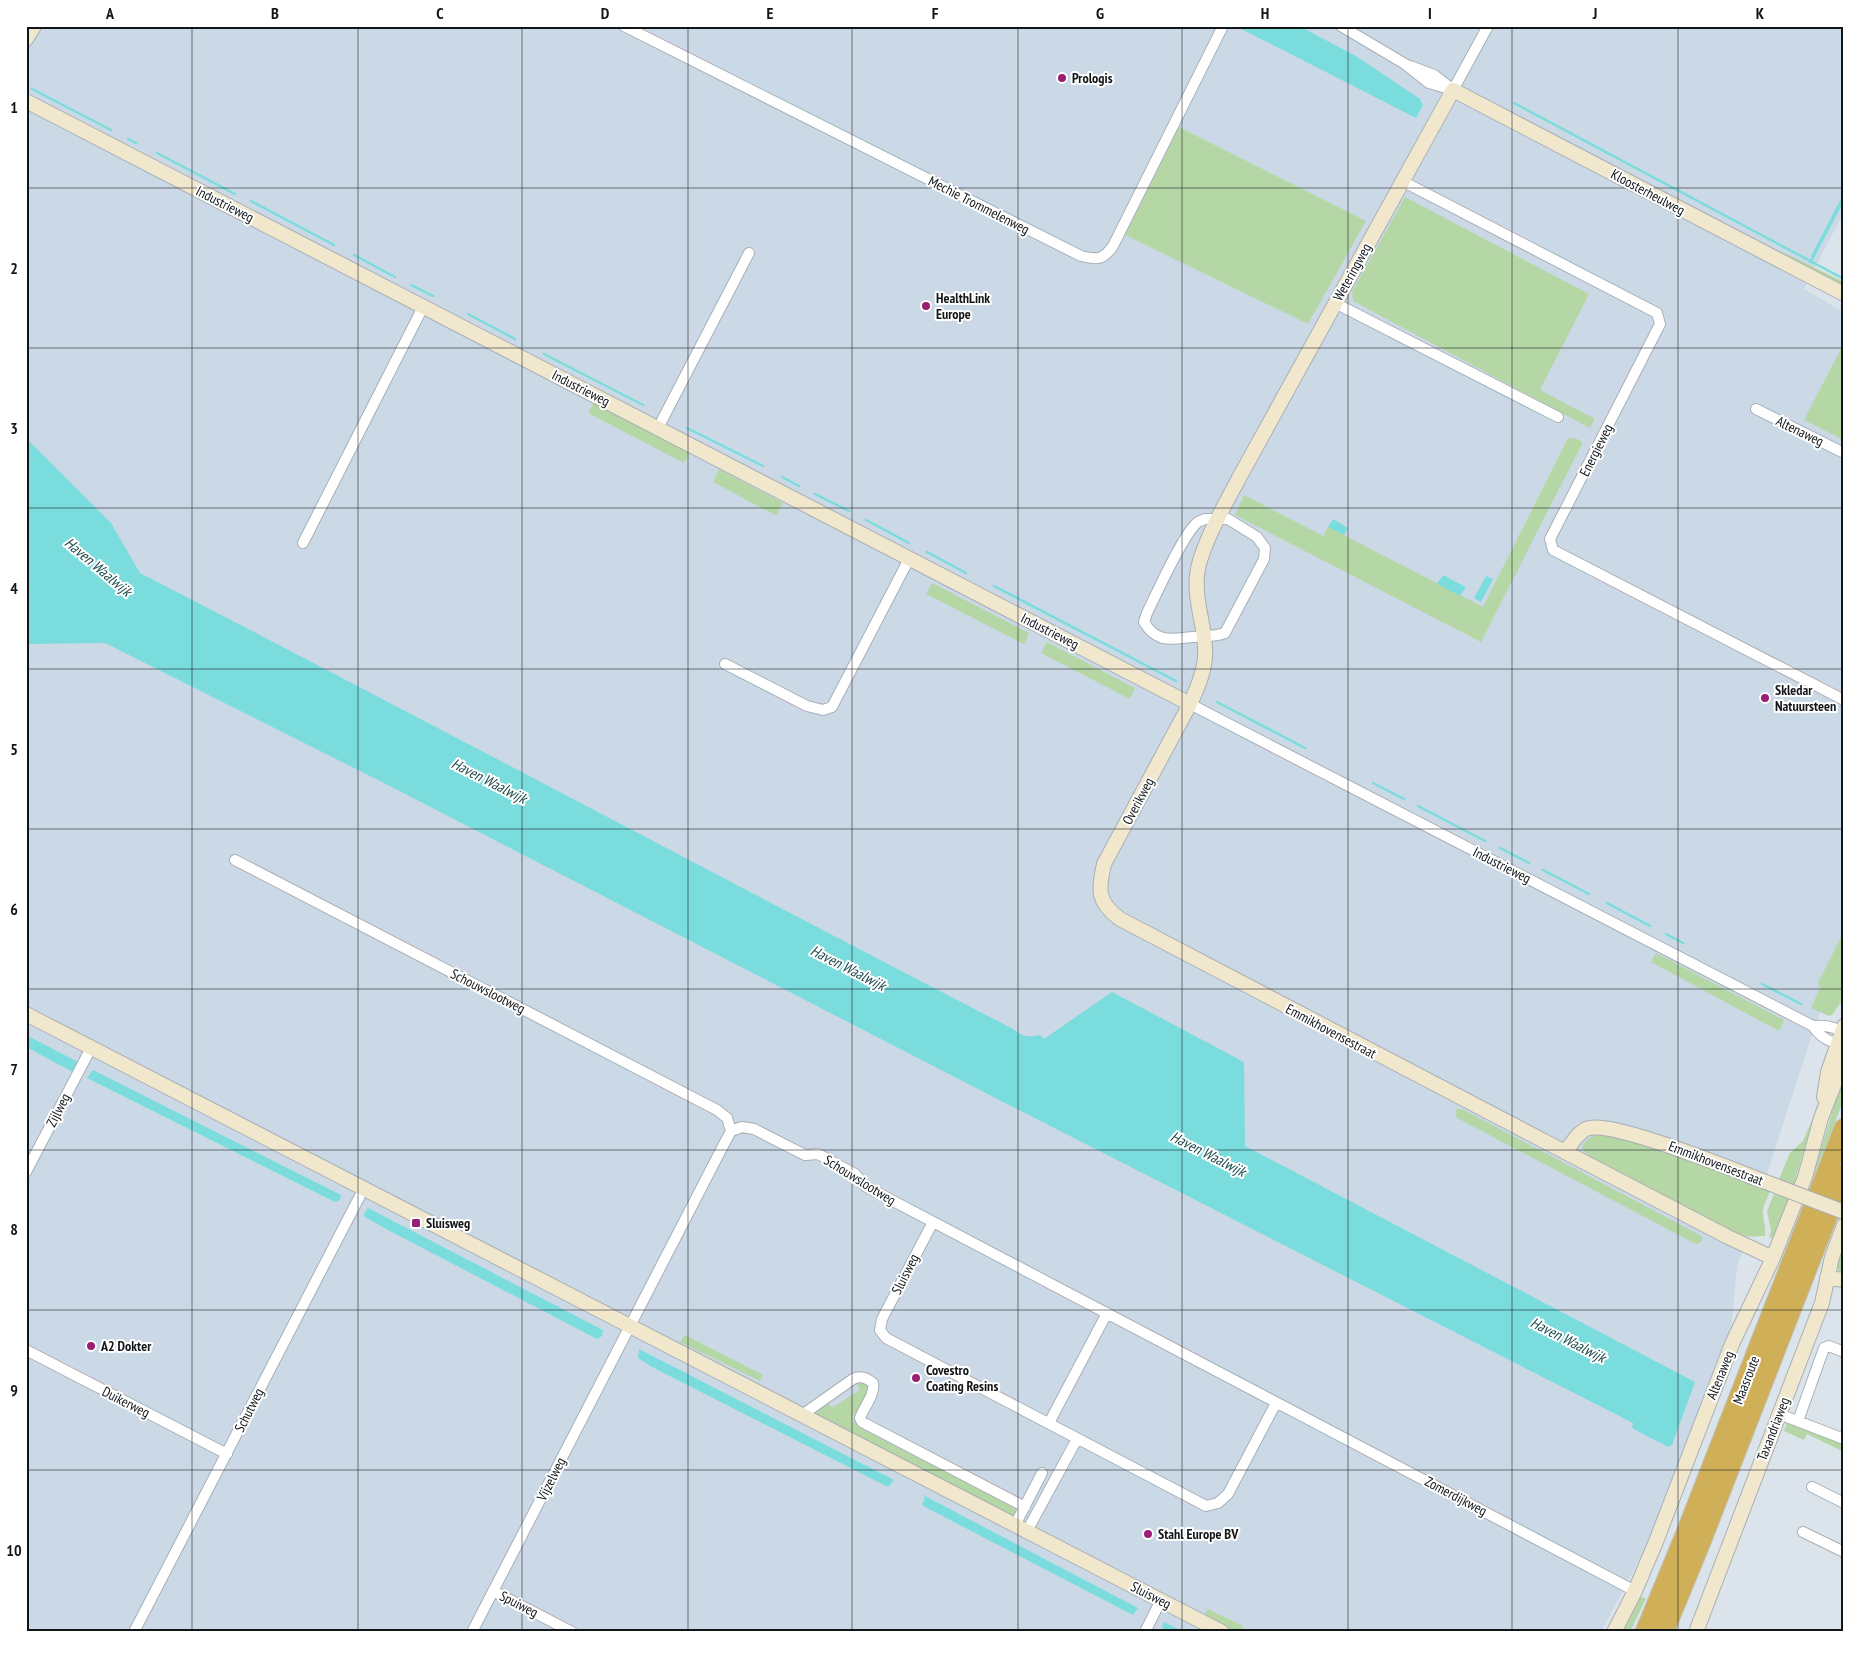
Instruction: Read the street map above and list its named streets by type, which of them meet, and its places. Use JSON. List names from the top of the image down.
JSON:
{
  "streets": {
    "highway": ["Maasroute"],
    "street": [
      "Kloosterheulweg",
      "Industrieweg",
      "Mechie Trommelenweg",
      "Weteringweg",
      "Altenaweg",
      "Energieweg",
      "Overikweg",
      "Schouwslootweg",
      "Emmikhovensestraat",
      "Zijlweg",
      "Sluisweg",
      "Duikerweg",
      "Schutweg",
      "Taxandriaweg",
      "Vijzelweg",
      "Zomerdijkweg",
      "Spuiweg"
    ]
  },
  "crossings": [
    ["Kloosterheulweg", "Weteringweg"],
    ["Industrieweg", "Altenaweg"],
    ["Industrieweg", "Overikweg"],
    ["Weteringweg", "Energieweg"],
    ["Altenaweg", "Emmikhovensestraat"],
    ["Altenaweg", "Zomerdijkweg"],
    ["Overikweg", "Emmikhovensestraat"],
    ["Schouwslootweg", "Sluisweg"],
    ["Zijlweg", "Sluisweg"],
    ["Sluisweg", "Schutweg"],
    ["Sluisweg", "Vijzelweg"],
    ["Sluisweg", "Zomerdijkweg"],
    ["Duikerweg", "Schutweg"],
    ["Vijzelweg", "Spuiweg"]
  ],
  "water": ["Haven Waalwijk"],
  "places": {
    "other": [
      "Prologis",
      "HealthLink Europe",
      "Skledar Natuursteen",
      "A2 Dokter",
      "Covestro Coating Resins",
      "Stahl Europe BV"
    ],
    "transit": ["Sluisweg"]
  },
  "grid": {
    "columns": [
      "A",
      "B",
      "C",
      "D",
      "E",
      "F",
      "G",
      "H",
      "I",
      "J",
      "K"
    ],
    "rows": [
      "1",
      "2",
      "3",
      "4",
      "5",
      "6",
      "7",
      "8",
      "9",
      "10"
    ]
  }
}
